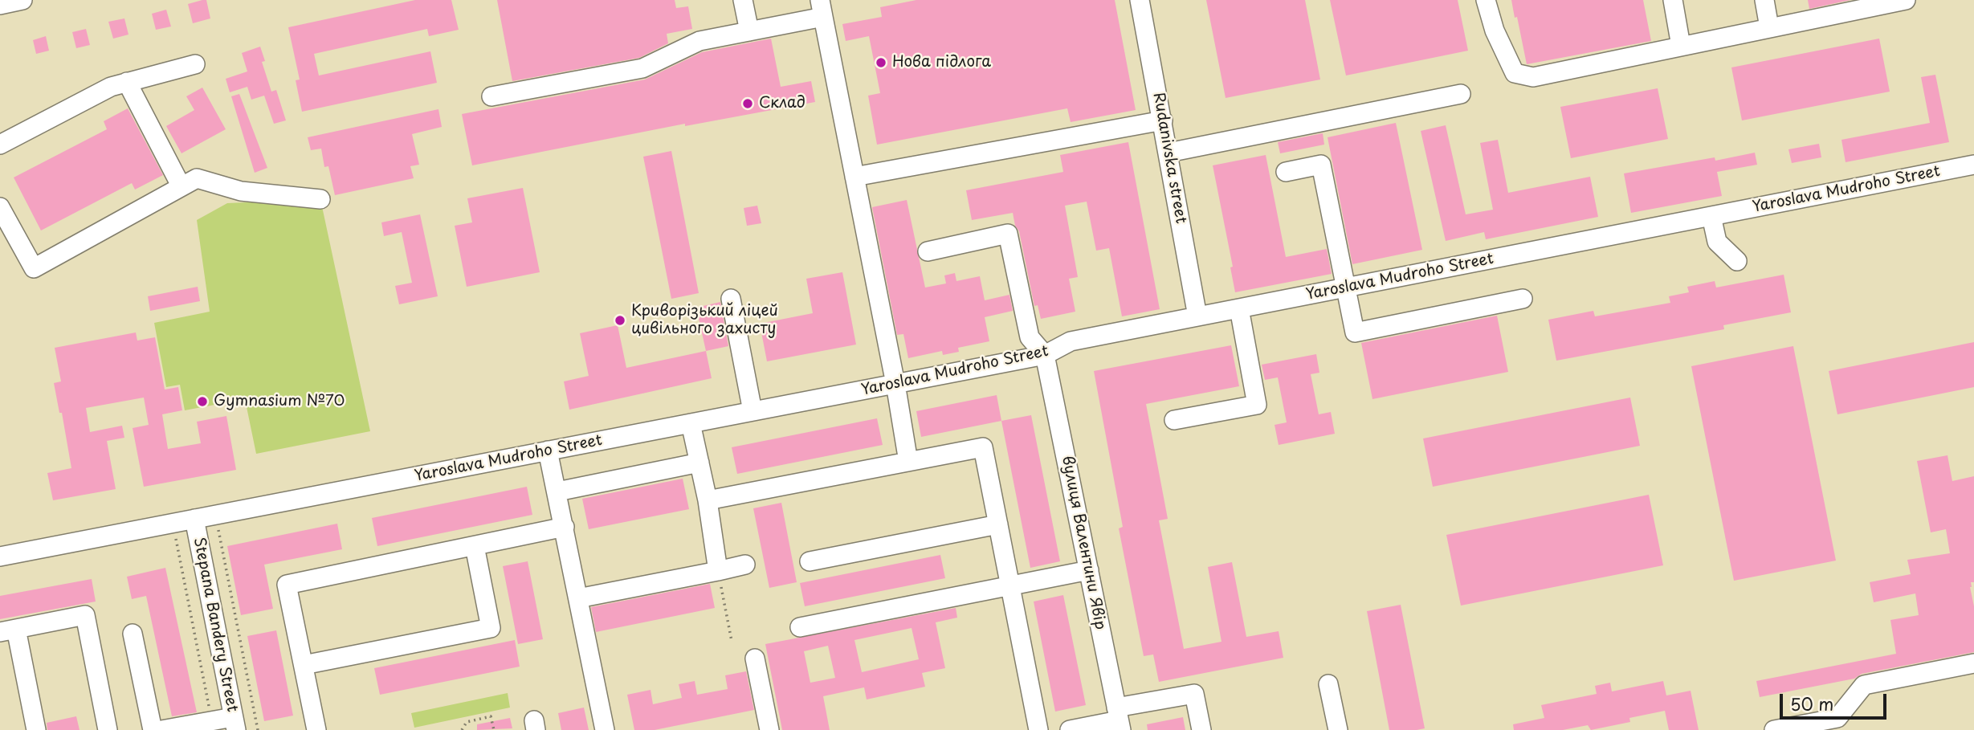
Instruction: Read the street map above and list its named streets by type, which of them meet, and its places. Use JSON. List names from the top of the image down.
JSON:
{
  "streets": {
    "street": [
      "Rudanivska street",
      "Yaroslava Mudroho Street",
      "вулиця Валентини Явір",
      "Stepana Bandery Street"
    ]
  },
  "crossings": [
    ["Rudanivska street", "Yaroslava Mudroho Street"],
    ["Yaroslava Mudroho Street", "вулиця Валентини Явір"],
    ["Yaroslava Mudroho Street", "Stepana Bandery Street"]
  ],
  "places": [
    "Нова підлога",
    "Склад",
    "Криворізький ліцей цивільного захисту",
    "Gymnasium №70"
  ],
  "scale_bar": "50 m"
}
